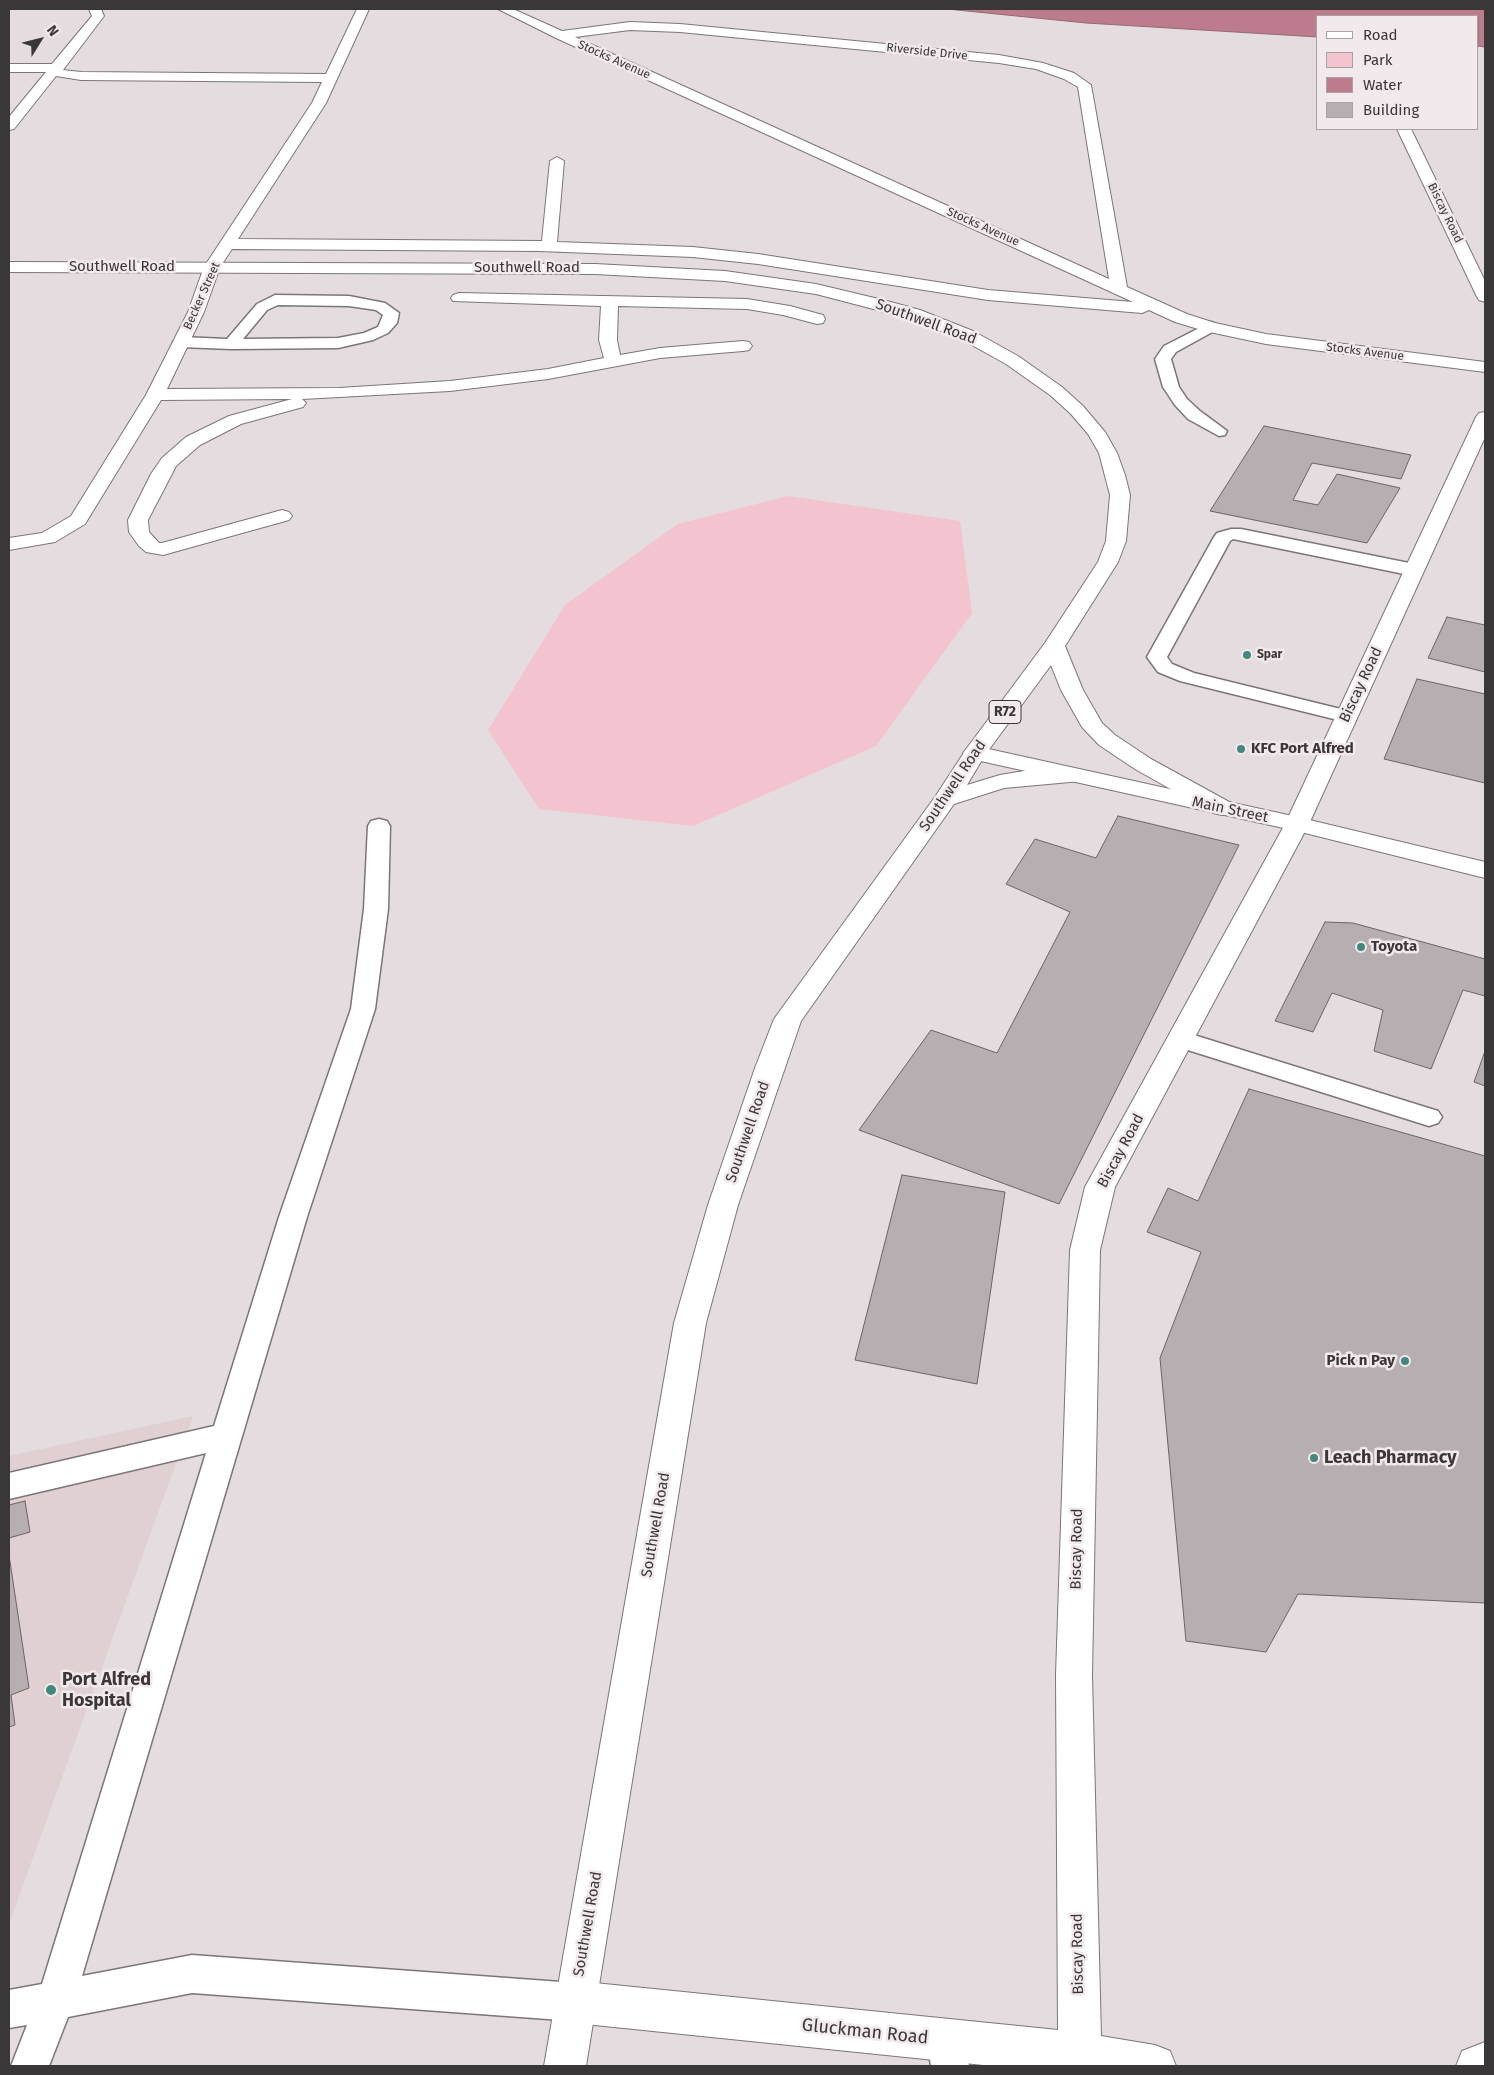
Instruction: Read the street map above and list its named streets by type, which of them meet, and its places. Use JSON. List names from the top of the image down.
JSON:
{
  "streets": {
    "street": [
      "Riverside Drive",
      "Stocks Avenue",
      "Biscay Road",
      "Southwell Road",
      "Becker Street",
      "R72",
      "Main Street",
      "Gluckman Road"
    ]
  },
  "crossings": [
    ["Riverside Drive", "Stocks Avenue"],
    ["Stocks Avenue", "Southwell Road"],
    ["Biscay Road", "Main Street"],
    ["Biscay Road", "Gluckman Road"],
    ["Southwell Road", "Becker Street"],
    ["Southwell Road", "Main Street"],
    ["Southwell Road", "Gluckman Road"]
  ],
  "places": [
    "Spar",
    "KFC Port Alfred",
    "Toyota",
    "Pick n Pay",
    "Leach Pharmacy",
    "Port Alfred Hospital"
  ],
  "legend": [
    "Road",
    "Park",
    "Water",
    "Building"
  ],
  "north": "top right"
}
